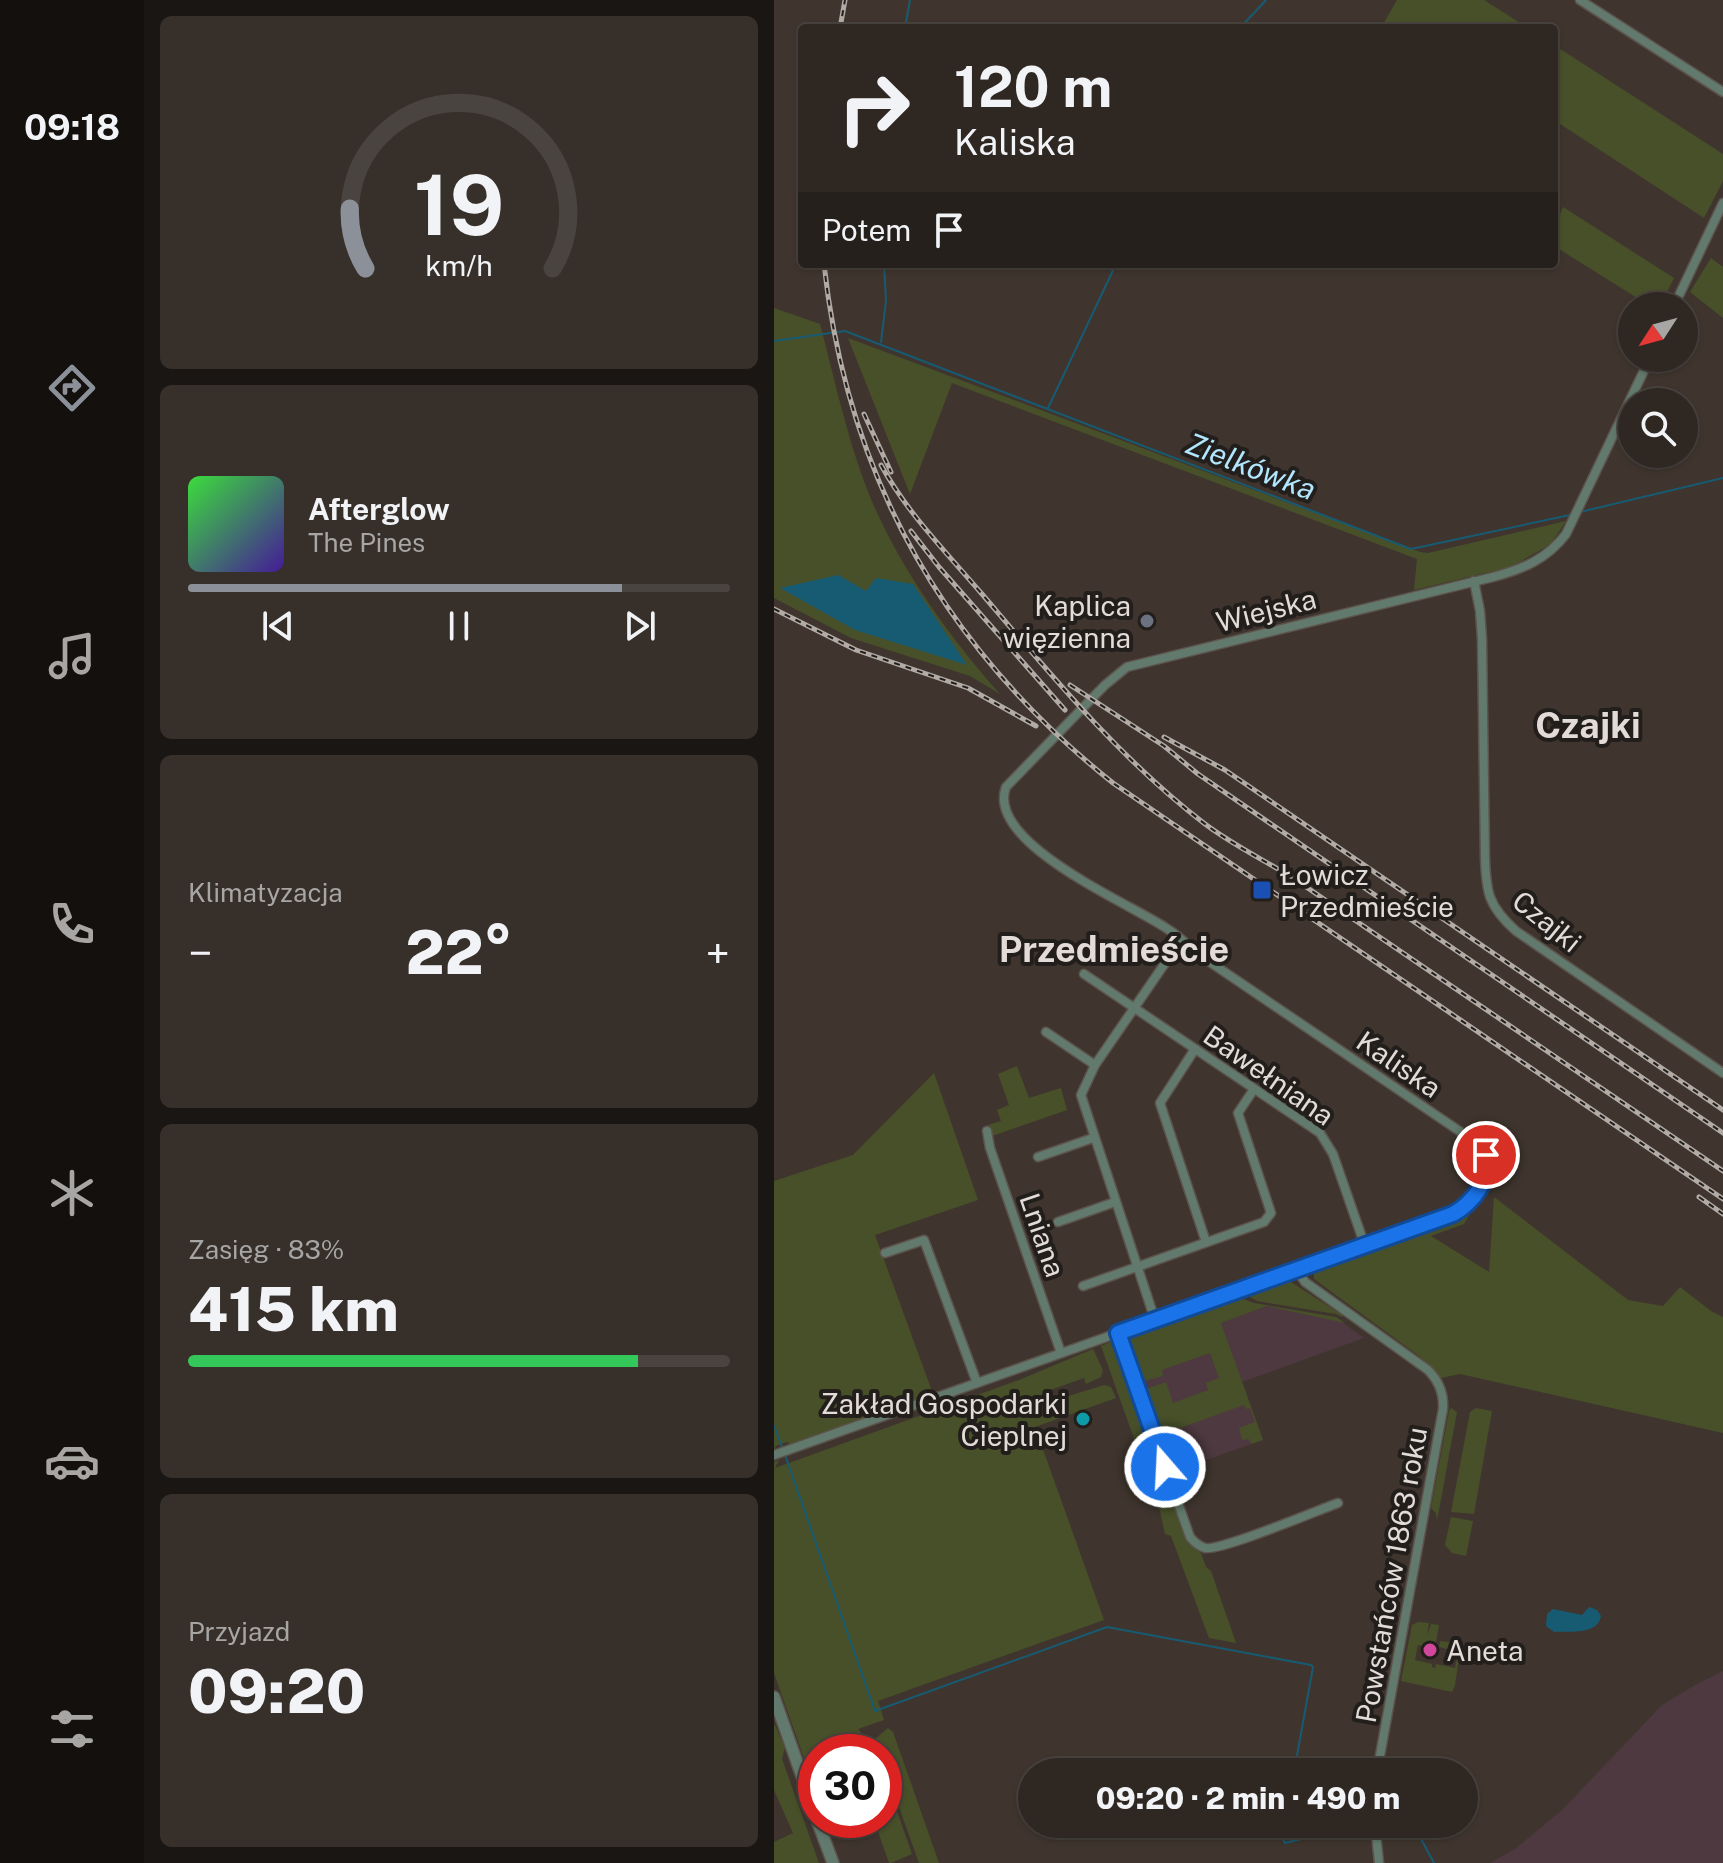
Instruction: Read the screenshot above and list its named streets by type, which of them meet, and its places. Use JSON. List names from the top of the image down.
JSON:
{
  "streets": {
    "street": [
      "Wiejska",
      "Czajki",
      "Kaliska",
      "Bawełniana",
      "Lniana",
      "Powstańców 1863 roku"
    ]
  },
  "crossings": [
    ["Wiejska", "Czajki"],
    ["Wiejska", "Kaliska"],
    ["Kaliska", "Bawełniana"],
    ["Kaliska", "Lniana"],
    ["Kaliska", "Powstańców 1863 roku"]
  ],
  "districts": ["Czajki", "Przedmieście"],
  "water": ["Zielkówka"],
  "places": {
    "other": ["Kaplica więzienna", "Zakład Gospodarki Cieplnej", "Aneta"],
    "transit": ["Łowicz Przedmieście"]
  },
  "north": "bottom left",
  "page": {
    "tabs": "09:18",
    "turn": ["120 m", "Kaliska"],
    "then": "Potem",
    "song": ["Afterglow", "The Pines"],
    "tile": [
      "Klimatyzacja",
      ["Zasięg · 83%", "415 km"],
      ["Przyjazd", "09:20"]
    ],
    "heat": ["−", "22°", "+"],
    "limit": "30",
    "trip": "09:20 · 2 min · 490 m",
    "gauge": ["19", "km/h"]
  }
}
